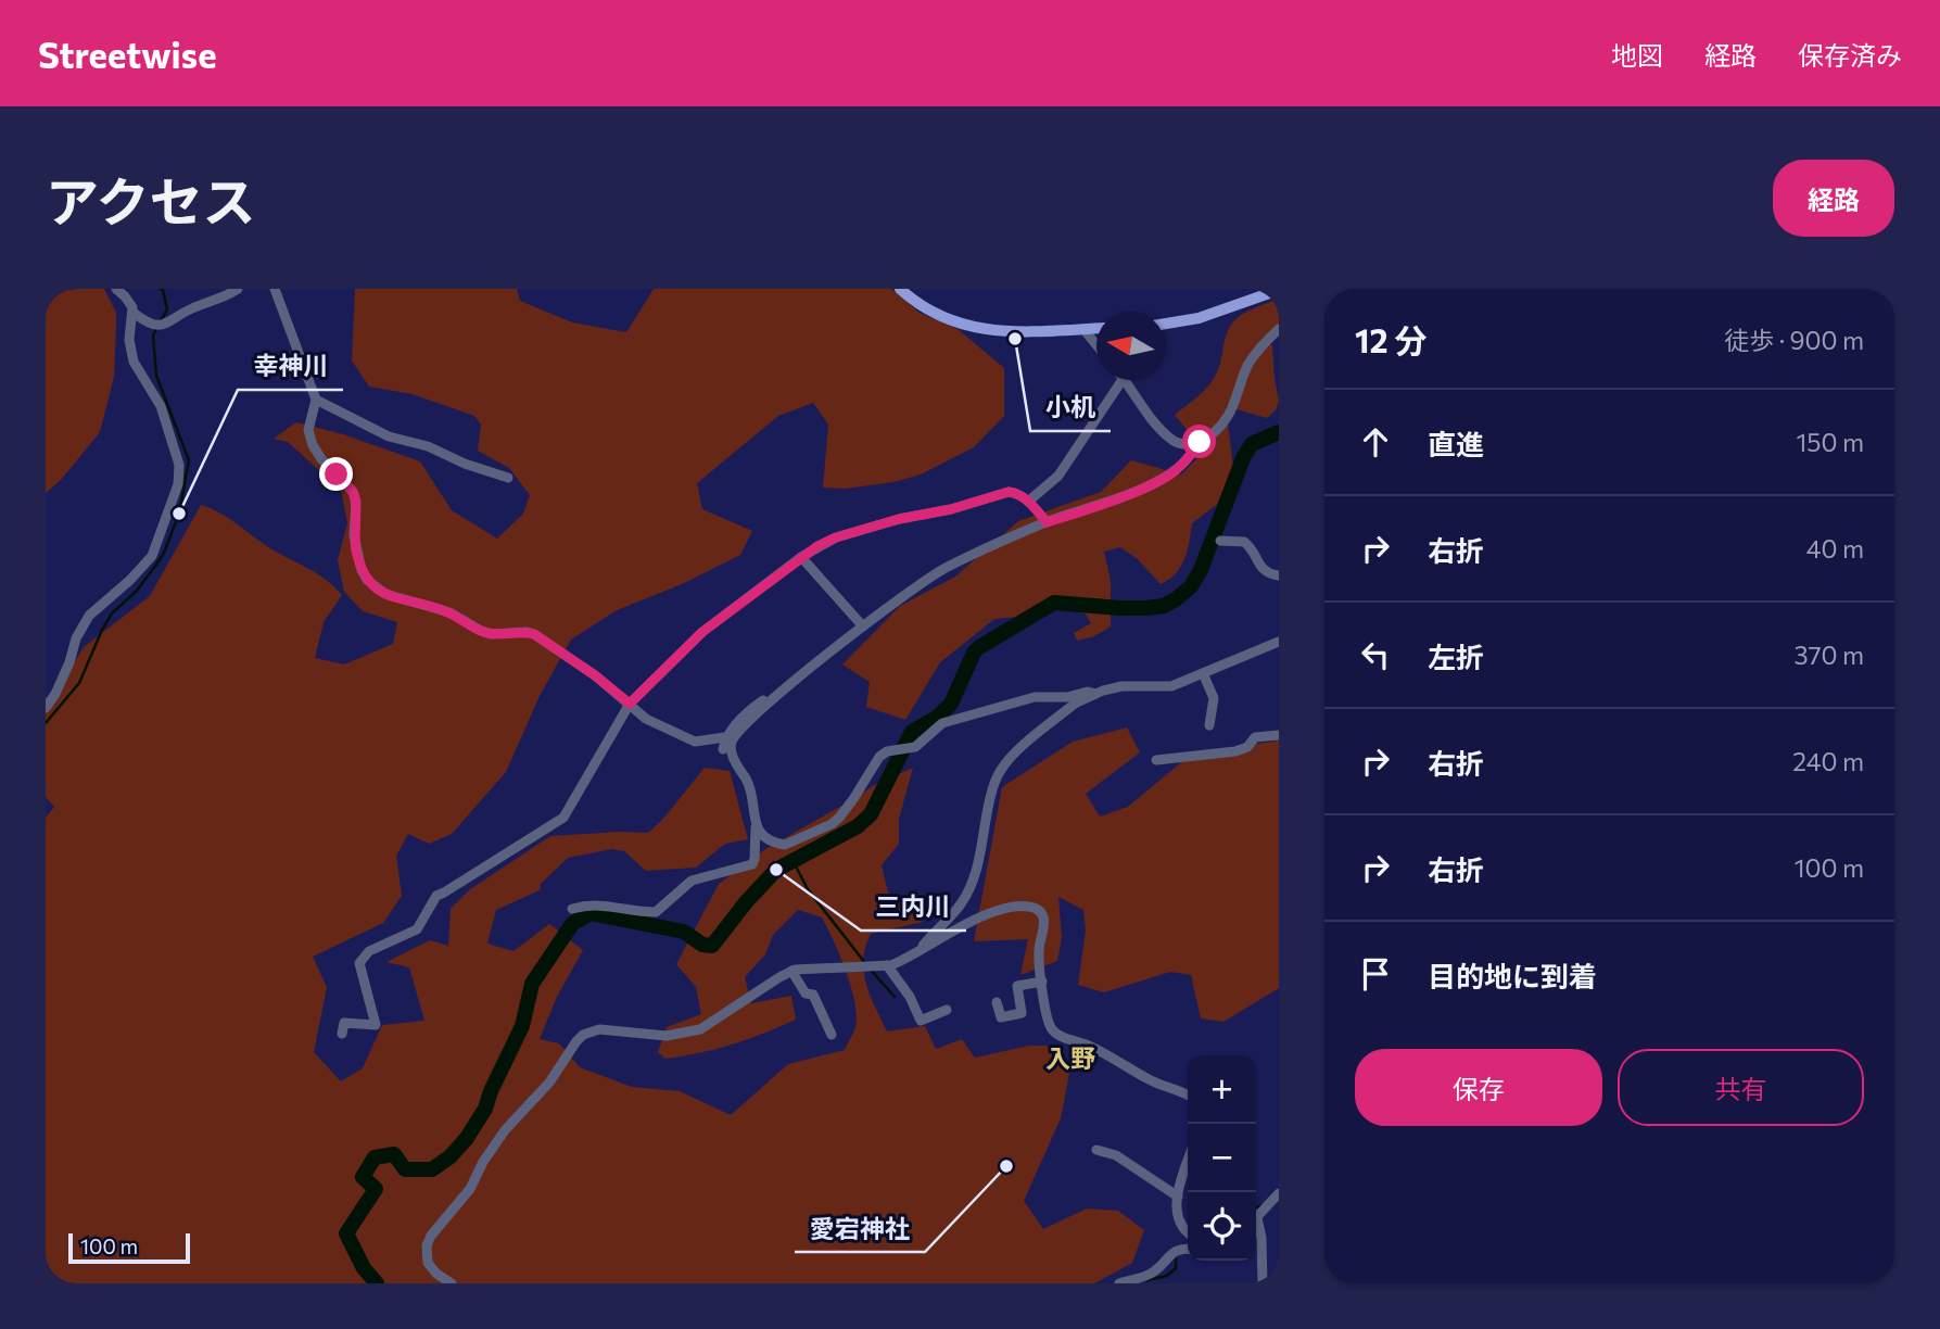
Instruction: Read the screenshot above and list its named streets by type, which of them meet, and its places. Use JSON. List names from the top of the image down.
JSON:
{
  "districts": ["入野"],
  "places": [
    "小机",
    "幸神川",
    "三内川",
    "愛宕神社"
  ],
  "scale_bar": "100 m",
  "north": "left",
  "page": {
    "header": "Streetwise",
    "nav": ["地図", "経路", "保存済み"],
    "title": "アクセス",
    "buttons": [
      "経路",
      ["保存", "共有"]
    ],
    "heading": ["12 分", "徒歩 · 900 m"],
    "list": [
      ["直進", "150 m"],
      ["右折", "40 m"],
      ["左折", "370 m"],
      ["右折", "240 m"],
      ["右折", "100 m"],
      "目的地に到着"
    ],
    "map_buttons": ["+", "−"],
    "scale": "100 m"
  }
}
